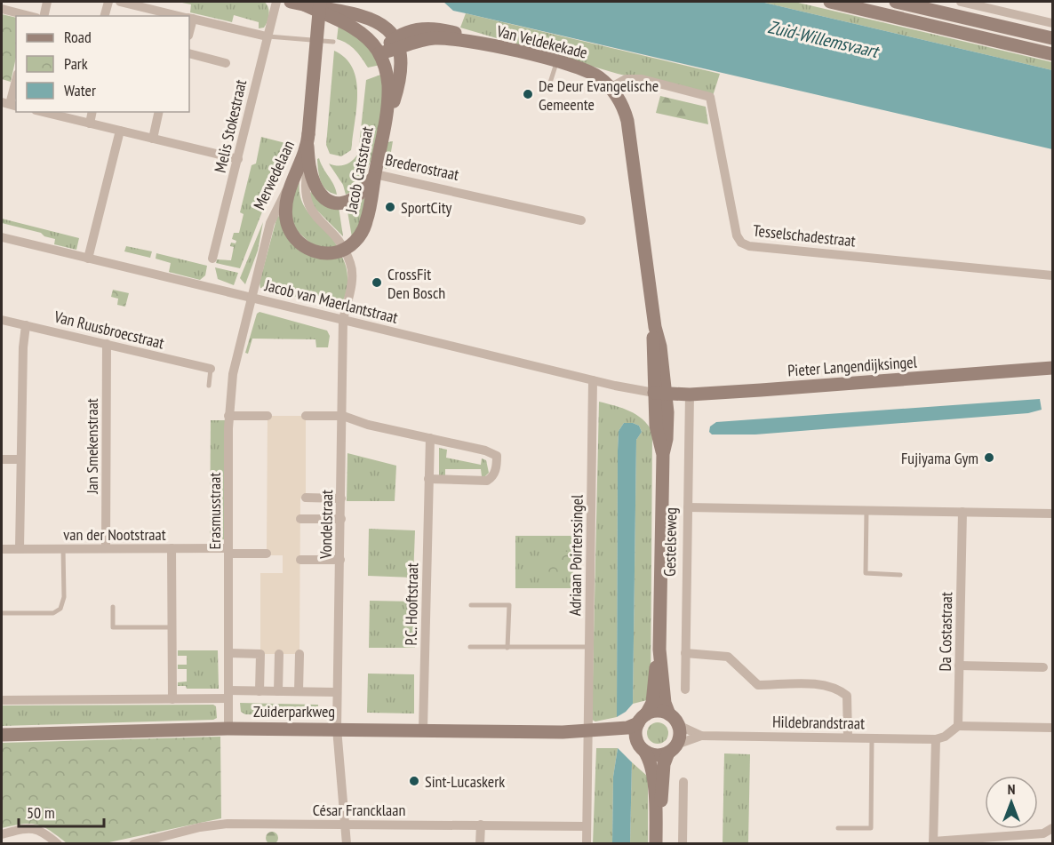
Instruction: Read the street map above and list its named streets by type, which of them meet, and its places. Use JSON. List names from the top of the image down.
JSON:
{
  "streets": {
    "main road": [
      "Van Veldekekade",
      "Brederostraat",
      "Jacob Catsstraat",
      "Merwedelaan",
      "Pieter Langendijksingel",
      "Gestelseweg",
      "Zuiderparkweg"
    ],
    "street": [
      "Melis Stokestraat",
      "Tesselschadestraat",
      "Jacob van Maerlantstraat",
      "Van Ruusbroecstraat",
      "Jan Smekenstraat",
      "Erasmusstraat",
      "Vondelstraat",
      "van der Nootstraat",
      "Adriaan Poirterssingel",
      "P.C. Hooftstraat",
      "Da Costastraat",
      "Hildebrandstraat",
      "César Francklaan"
    ]
  },
  "crossings": [
    ["Van Veldekekade", "Jacob Catsstraat"],
    ["Van Veldekekade", "Tesselschadestraat"],
    ["Van Veldekekade", "Gestelseweg"],
    ["Brederostraat", "Jacob Catsstraat"],
    ["Brederostraat", "Merwedelaan"],
    ["Jacob Catsstraat", "Jacob van Maerlantstraat"],
    ["Jacob Catsstraat", "Vondelstraat"],
    ["Merwedelaan", "Jacob van Maerlantstraat"],
    ["Merwedelaan", "Erasmusstraat"],
    ["Tesselschadestraat", "Gestelseweg"],
    ["Jacob van Maerlantstraat", "Pieter Langendijksingel"],
    ["Jacob van Maerlantstraat", "Erasmusstraat"],
    ["Jacob van Maerlantstraat", "Vondelstraat"],
    ["Jacob van Maerlantstraat", "Gestelseweg"],
    ["Jacob van Maerlantstraat", "Adriaan Poirterssingel"],
    ["Van Ruusbroecstraat", "Jan Smekenstraat"],
    ["Pieter Langendijksingel", "Gestelseweg"],
    ["Jan Smekenstraat", "van der Nootstraat"],
    ["Erasmusstraat", "van der Nootstraat"],
    ["Erasmusstraat", "Zuiderparkweg"],
    ["Vondelstraat", "Zuiderparkweg"],
    ["Vondelstraat", "César Francklaan"],
    ["Gestelseweg", "Zuiderparkweg"],
    ["Gestelseweg", "Hildebrandstraat"],
    ["Adriaan Poirterssingel", "Zuiderparkweg"],
    ["Adriaan Poirterssingel", "César Francklaan"],
    ["P.C. Hooftstraat", "Zuiderparkweg"],
    ["Zuiderparkweg", "Hildebrandstraat"]
  ],
  "water": ["Zuid-Willemsvaart"],
  "places": [
    "De Deur Evangelische Gemeente",
    "SportCity",
    "CrossFit Den Bosch",
    "Fujiyama Gym",
    "Sint-Lucaskerk"
  ],
  "legend": ["Road", "Park", "Water"],
  "scale_bar": "50 m",
  "north": "top"
}
